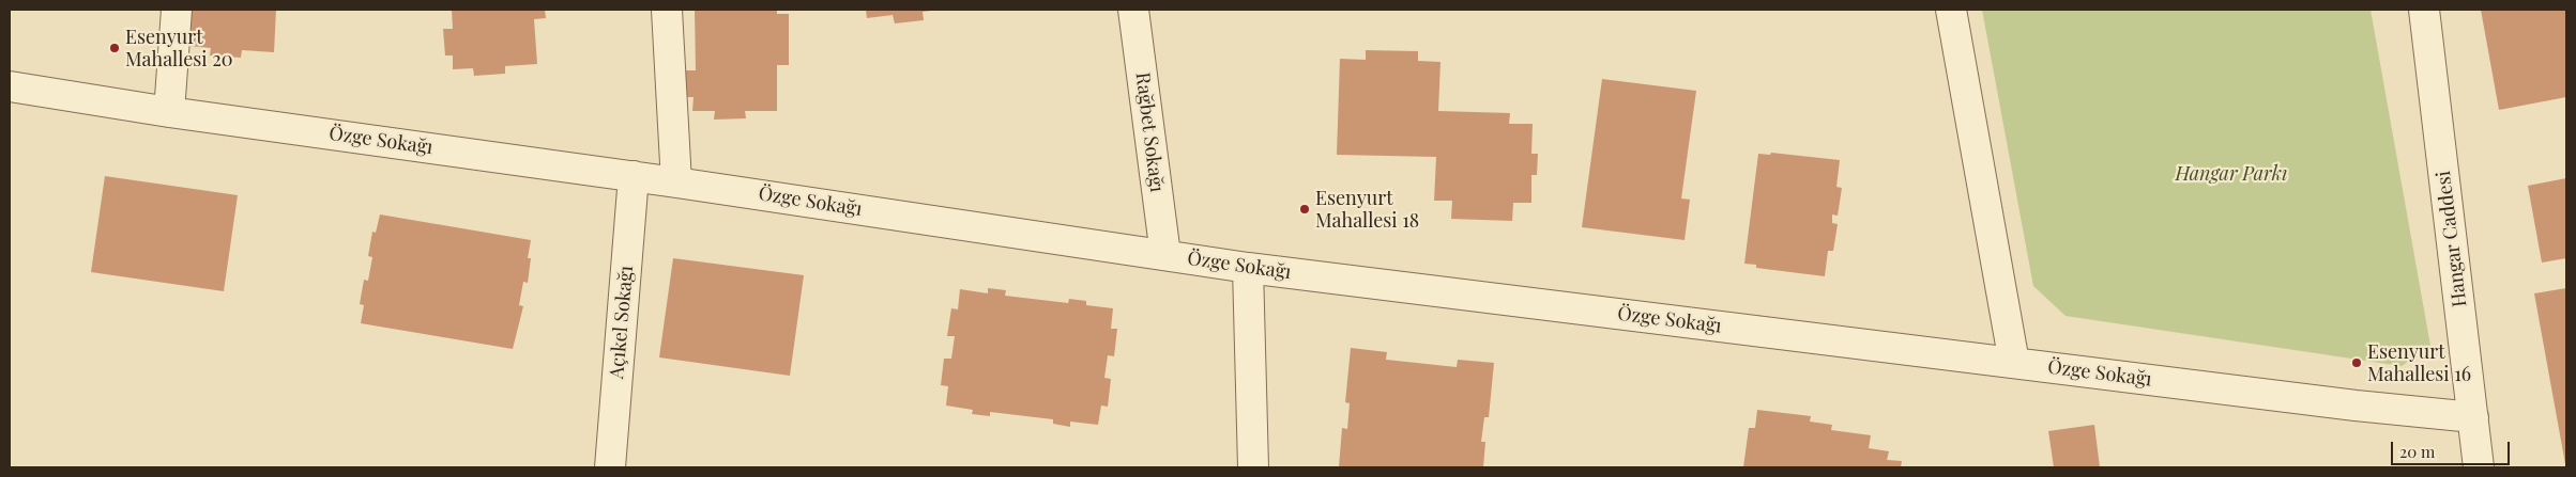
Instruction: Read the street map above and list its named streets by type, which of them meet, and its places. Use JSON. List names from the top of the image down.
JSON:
{
  "streets": {
    "street": [
      "Rağbet Sokağı",
      "Özge Sokağı",
      "Hangar Caddesi",
      "Açıkel Sokağı"
    ]
  },
  "crossings": [
    ["Rağbet Sokağı", "Özge Sokağı"],
    ["Özge Sokağı", "Hangar Caddesi"],
    ["Özge Sokağı", "Açıkel Sokağı"]
  ],
  "parks": ["Hangar Parkı"],
  "places": ["Esenyurt Mahallesi 20", "Esenyurt Mahallesi 18", "Esenyurt Mahallesi 16"],
  "scale_bar": "20 m"
}
